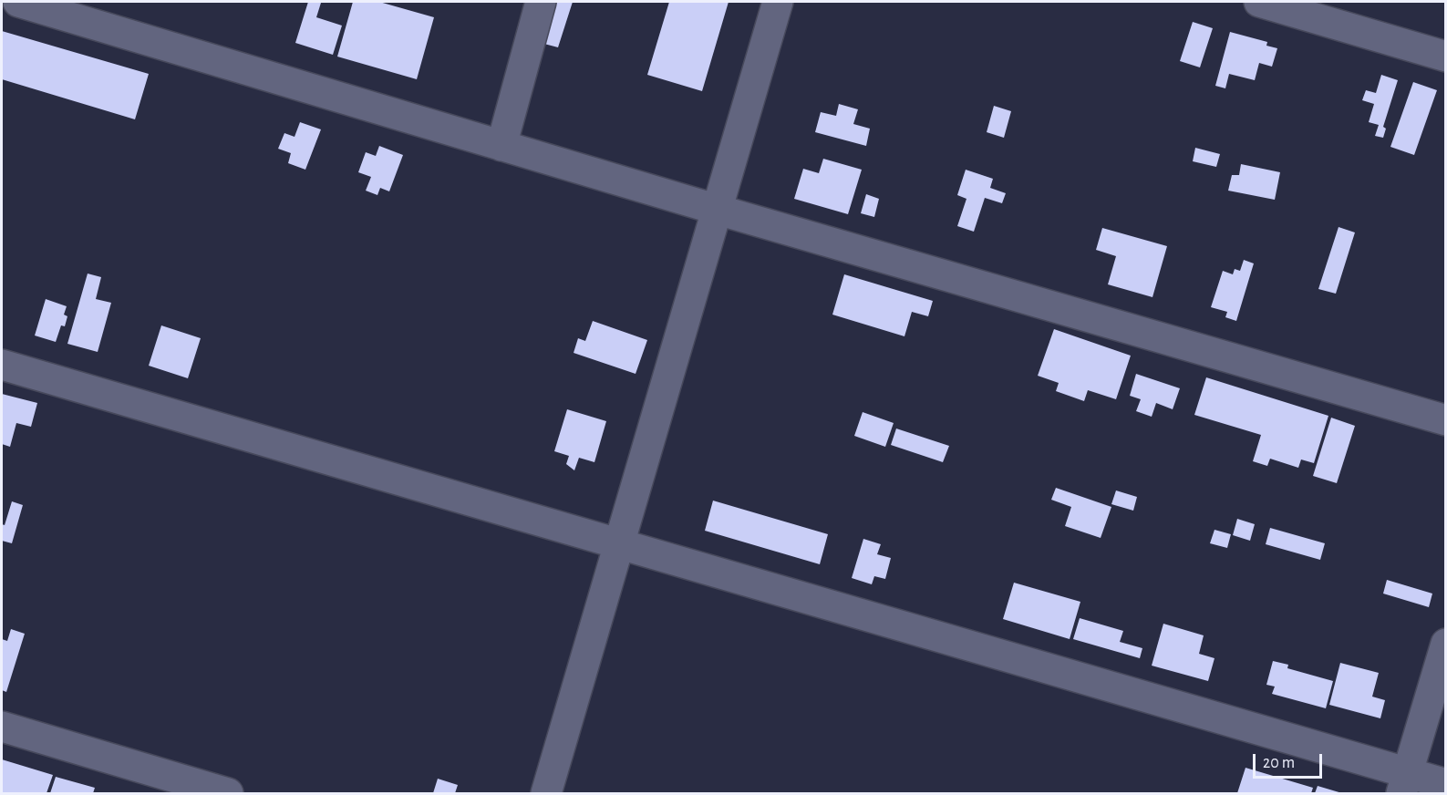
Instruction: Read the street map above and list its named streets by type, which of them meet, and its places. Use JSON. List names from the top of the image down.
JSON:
{
  "scale_bar": "20 m"
}
